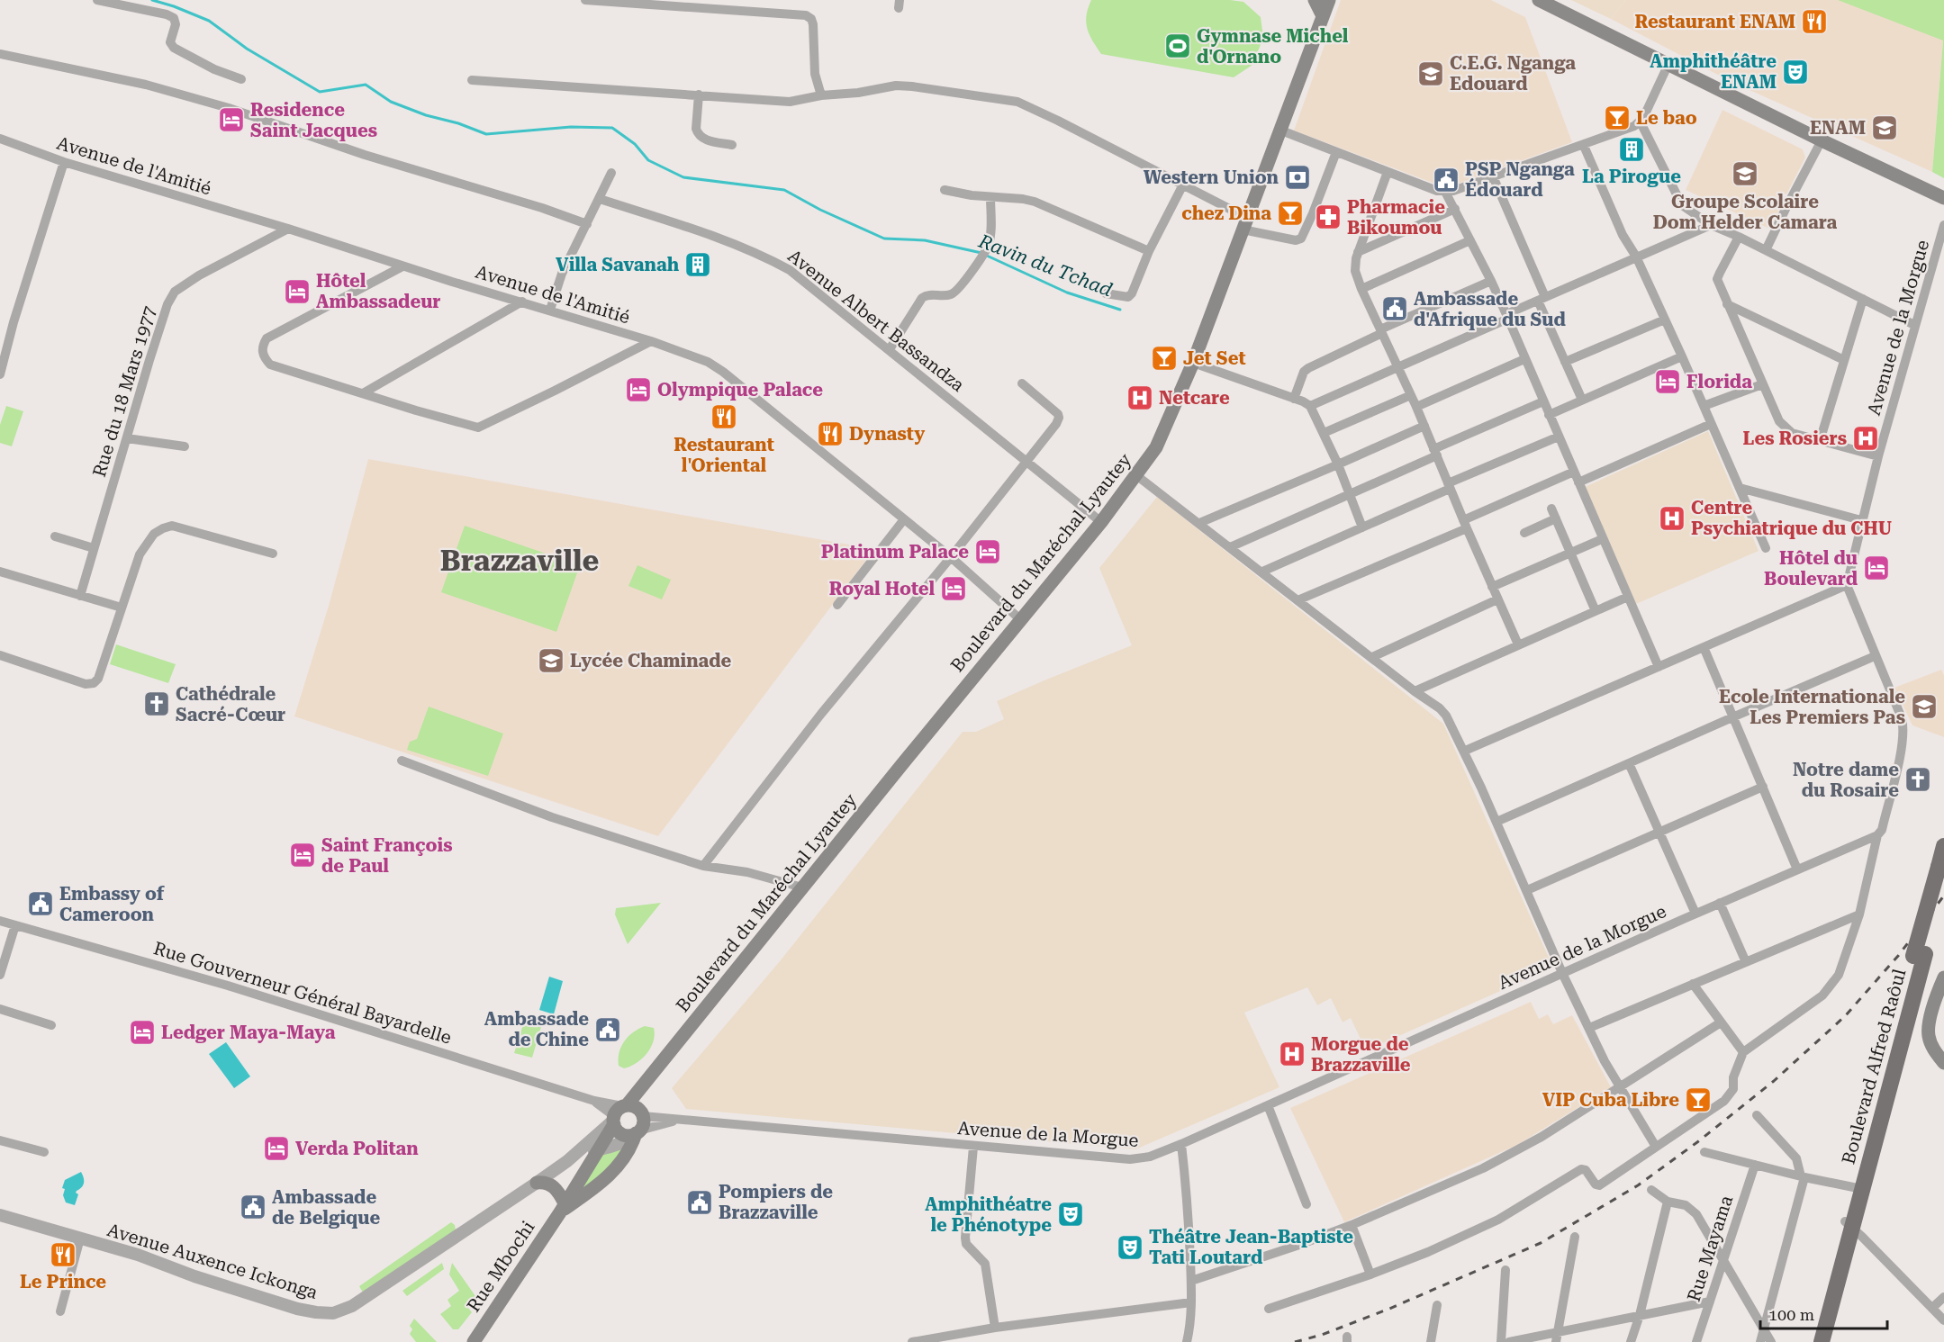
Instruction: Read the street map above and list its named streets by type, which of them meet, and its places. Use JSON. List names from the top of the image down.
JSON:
{
  "streets": {
    "main road": ["Boulevard du Maréchal Lyautey", "Boulevard Alfred Raôul", "Rue Mbochi"],
    "street": [
      "Avenue de l'Amitié",
      "Avenue Albert Bassandza",
      "Avenue de la Morgue",
      "Rue du 18 Mars 1977",
      "Rue Gouverneur Général Bayardelle",
      "Rue Mayama",
      "Avenue Auxence Ickonga"
    ]
  },
  "crossings": [
    ["Avenue de l'Amitié", "Rue du 18 Mars 1977"],
    ["Avenue de l'Amitié", "Boulevard du Maréchal Lyautey"],
    ["Avenue Albert Bassandza", "Boulevard du Maréchal Lyautey"],
    ["Avenue de la Morgue", "Boulevard du Maréchal Lyautey"],
    ["Avenue de la Morgue", "Rue Gouverneur Général Bayardelle"],
    ["Avenue de la Morgue", "Avenue Auxence Ickonga"],
    ["Avenue de la Morgue", "Rue Mbochi"],
    ["Boulevard du Maréchal Lyautey", "Rue Gouverneur Général Bayardelle"],
    ["Boulevard du Maréchal Lyautey", "Avenue Auxence Ickonga"],
    ["Boulevard du Maréchal Lyautey", "Rue Mbochi"],
    ["Rue Gouverneur Général Bayardelle", "Avenue Auxence Ickonga"],
    ["Rue Gouverneur Général Bayardelle", "Rue Mbochi"],
    ["Avenue Auxence Ickonga", "Rue Mbochi"]
  ],
  "districts": ["Brazzaville"],
  "water": ["Ravin du Tchad"],
  "places": {
    "restaurant": [
      "Restaurant ENAM",
      "Restaurant l'Oriental",
      "Dynasty",
      "Le Prince"
    ],
    "sports": ["Gymnase Michel d'Ornano"],
    "theatre": ["Amphithéâtre ENAM", "Amphithéatre le Phénotype", "Théâtre Jean-Baptiste Tati Loutard"],
    "school or university": [
      "C.E.G. Nganga Edouard",
      "ENAM",
      "Groupe Scolaire Dom Helder Camara",
      "Lycée Chaminade",
      "Ecole Internationale Les Premiers Pas"
    ],
    "bar": [
      "Le bao",
      "chez Dina",
      "Jet Set",
      "VIP Cuba Libre"
    ],
    "hotel": [
      "Residence Saint Jacques",
      "Hôtel Ambassadeur",
      "Florida",
      "Olympique Palace",
      "Platinum Palace",
      "Hôtel du Boulevard",
      "Royal Hotel",
      "Saint François de Paul",
      "Ledger Maya-Maya",
      "Verda Politan"
    ],
    "building": ["La Pirogue", "Villa Savanah"],
    "bank": ["Western Union"],
    "public building": [
      "PSP Nganga Édouard",
      "Ambassade d'Afrique du Sud",
      "Embassy of Cameroon",
      "Ambassade de Chine",
      "Pompiers de Brazzaville",
      "Ambassade de Belgique"
    ],
    "pharmacy": ["Pharmacie Bikoumou"],
    "hospital": [
      "Netcare",
      "Les Rosiers",
      "Centre Psychiatrique du CHU",
      "Morgue de Brazzaville"
    ],
    "church": ["Cathédrale Sacré-Cœur", "Notre dame du Rosaire"]
  },
  "scale_bar": "100 m"
}
